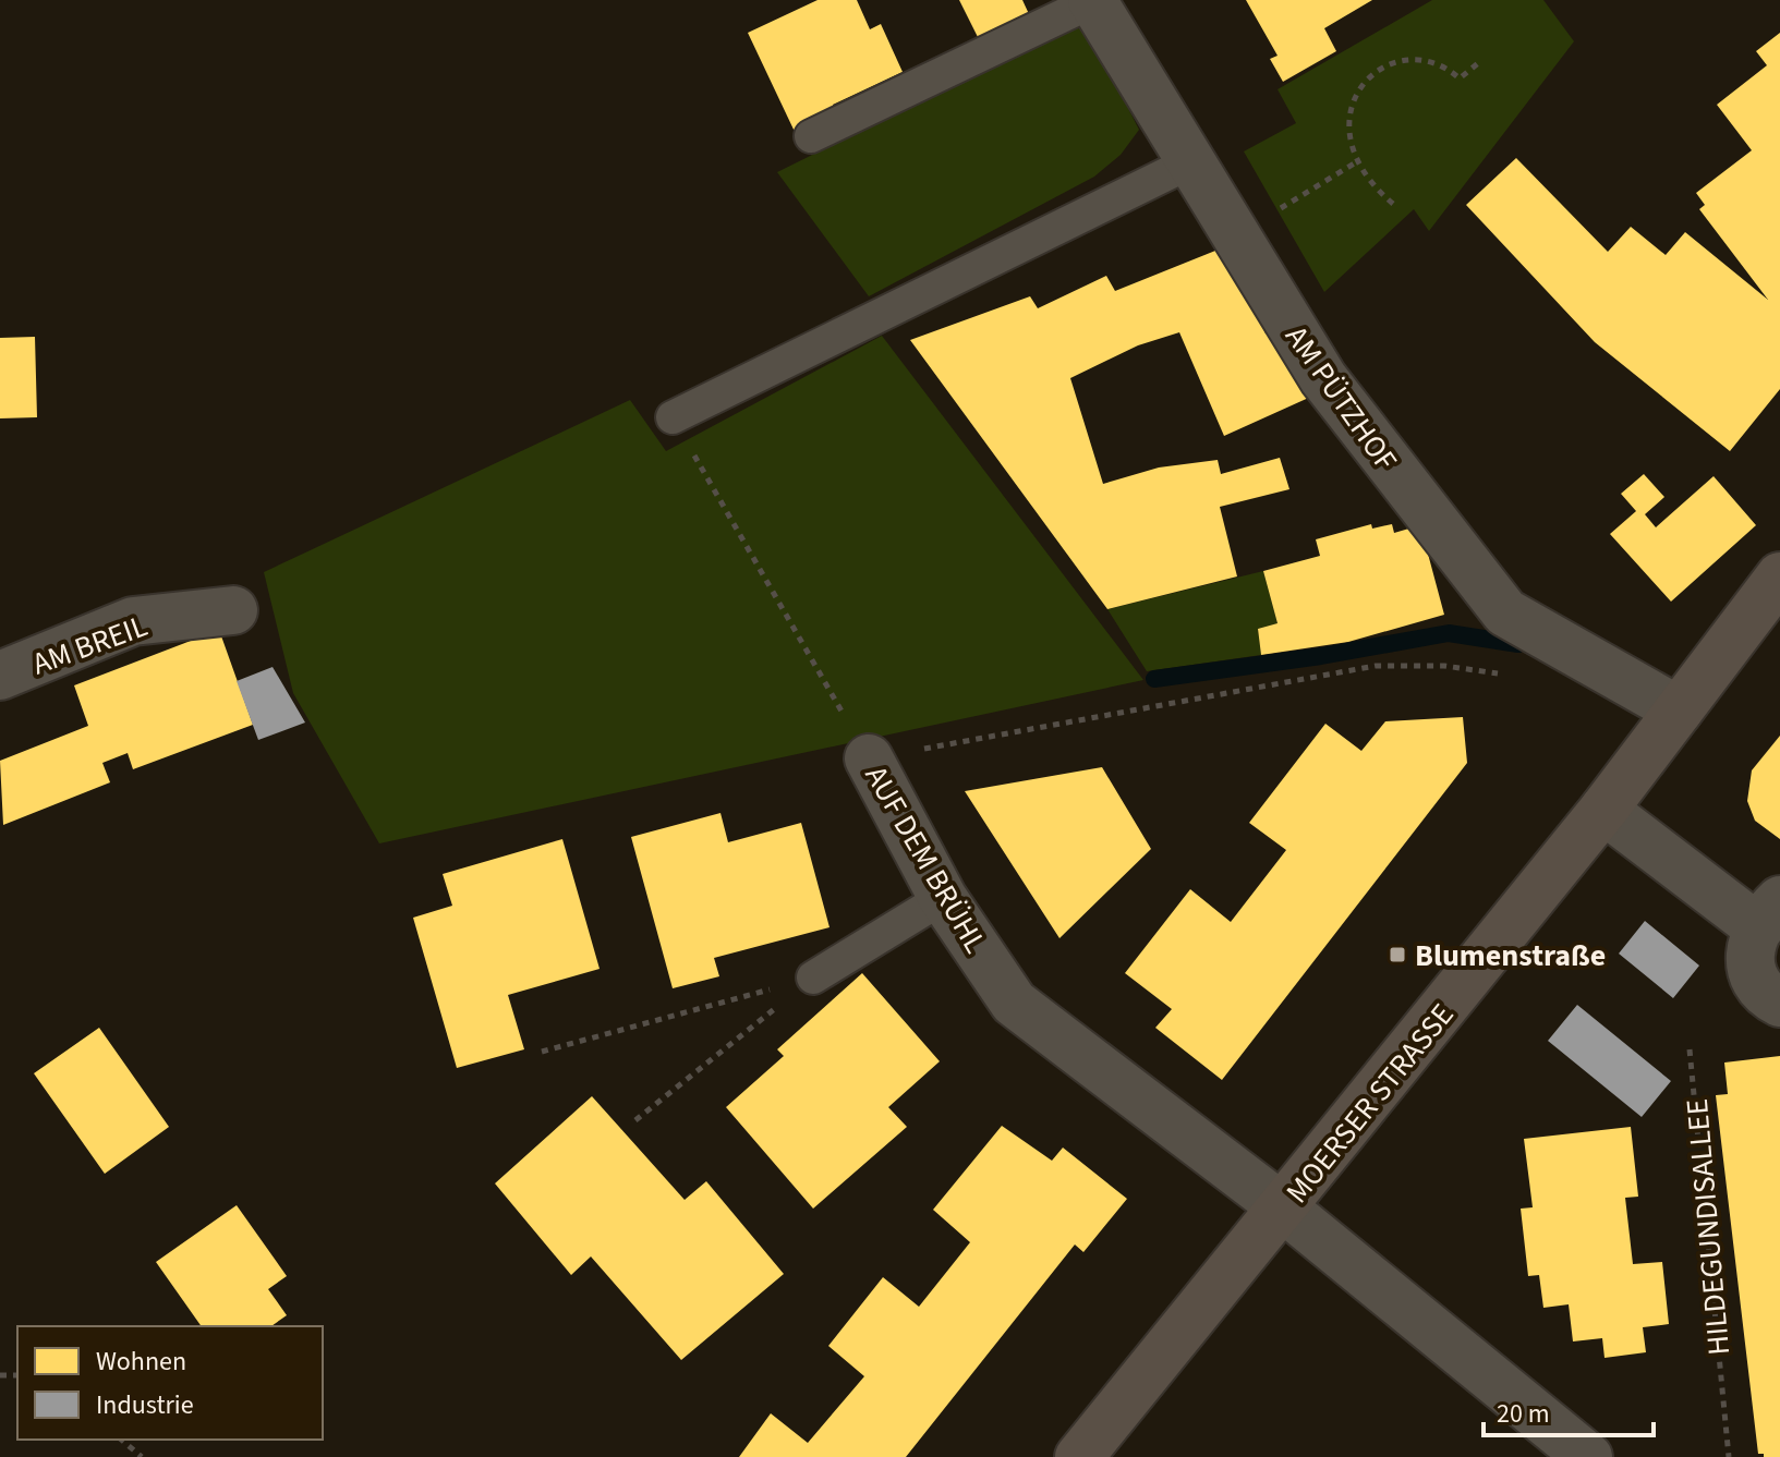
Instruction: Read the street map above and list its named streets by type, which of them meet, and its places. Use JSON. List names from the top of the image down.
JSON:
{
  "streets": {
    "main road": ["MOERSER STRASSE"],
    "street": ["AM PÜTZHOF", "AM BREIL", "AUF DEM BRÜHL"],
    "path": ["HILDEGUNDISALLEE"]
  },
  "crossings": [
    ["AM PÜTZHOF", "MOERSER STRASSE"],
    ["AUF DEM BRÜHL", "MOERSER STRASSE"]
  ],
  "places": {
    "transit": ["Blumenstraße"]
  },
  "legend": ["Wohnen", "Industrie"],
  "scale_bar": "20 m"
}
